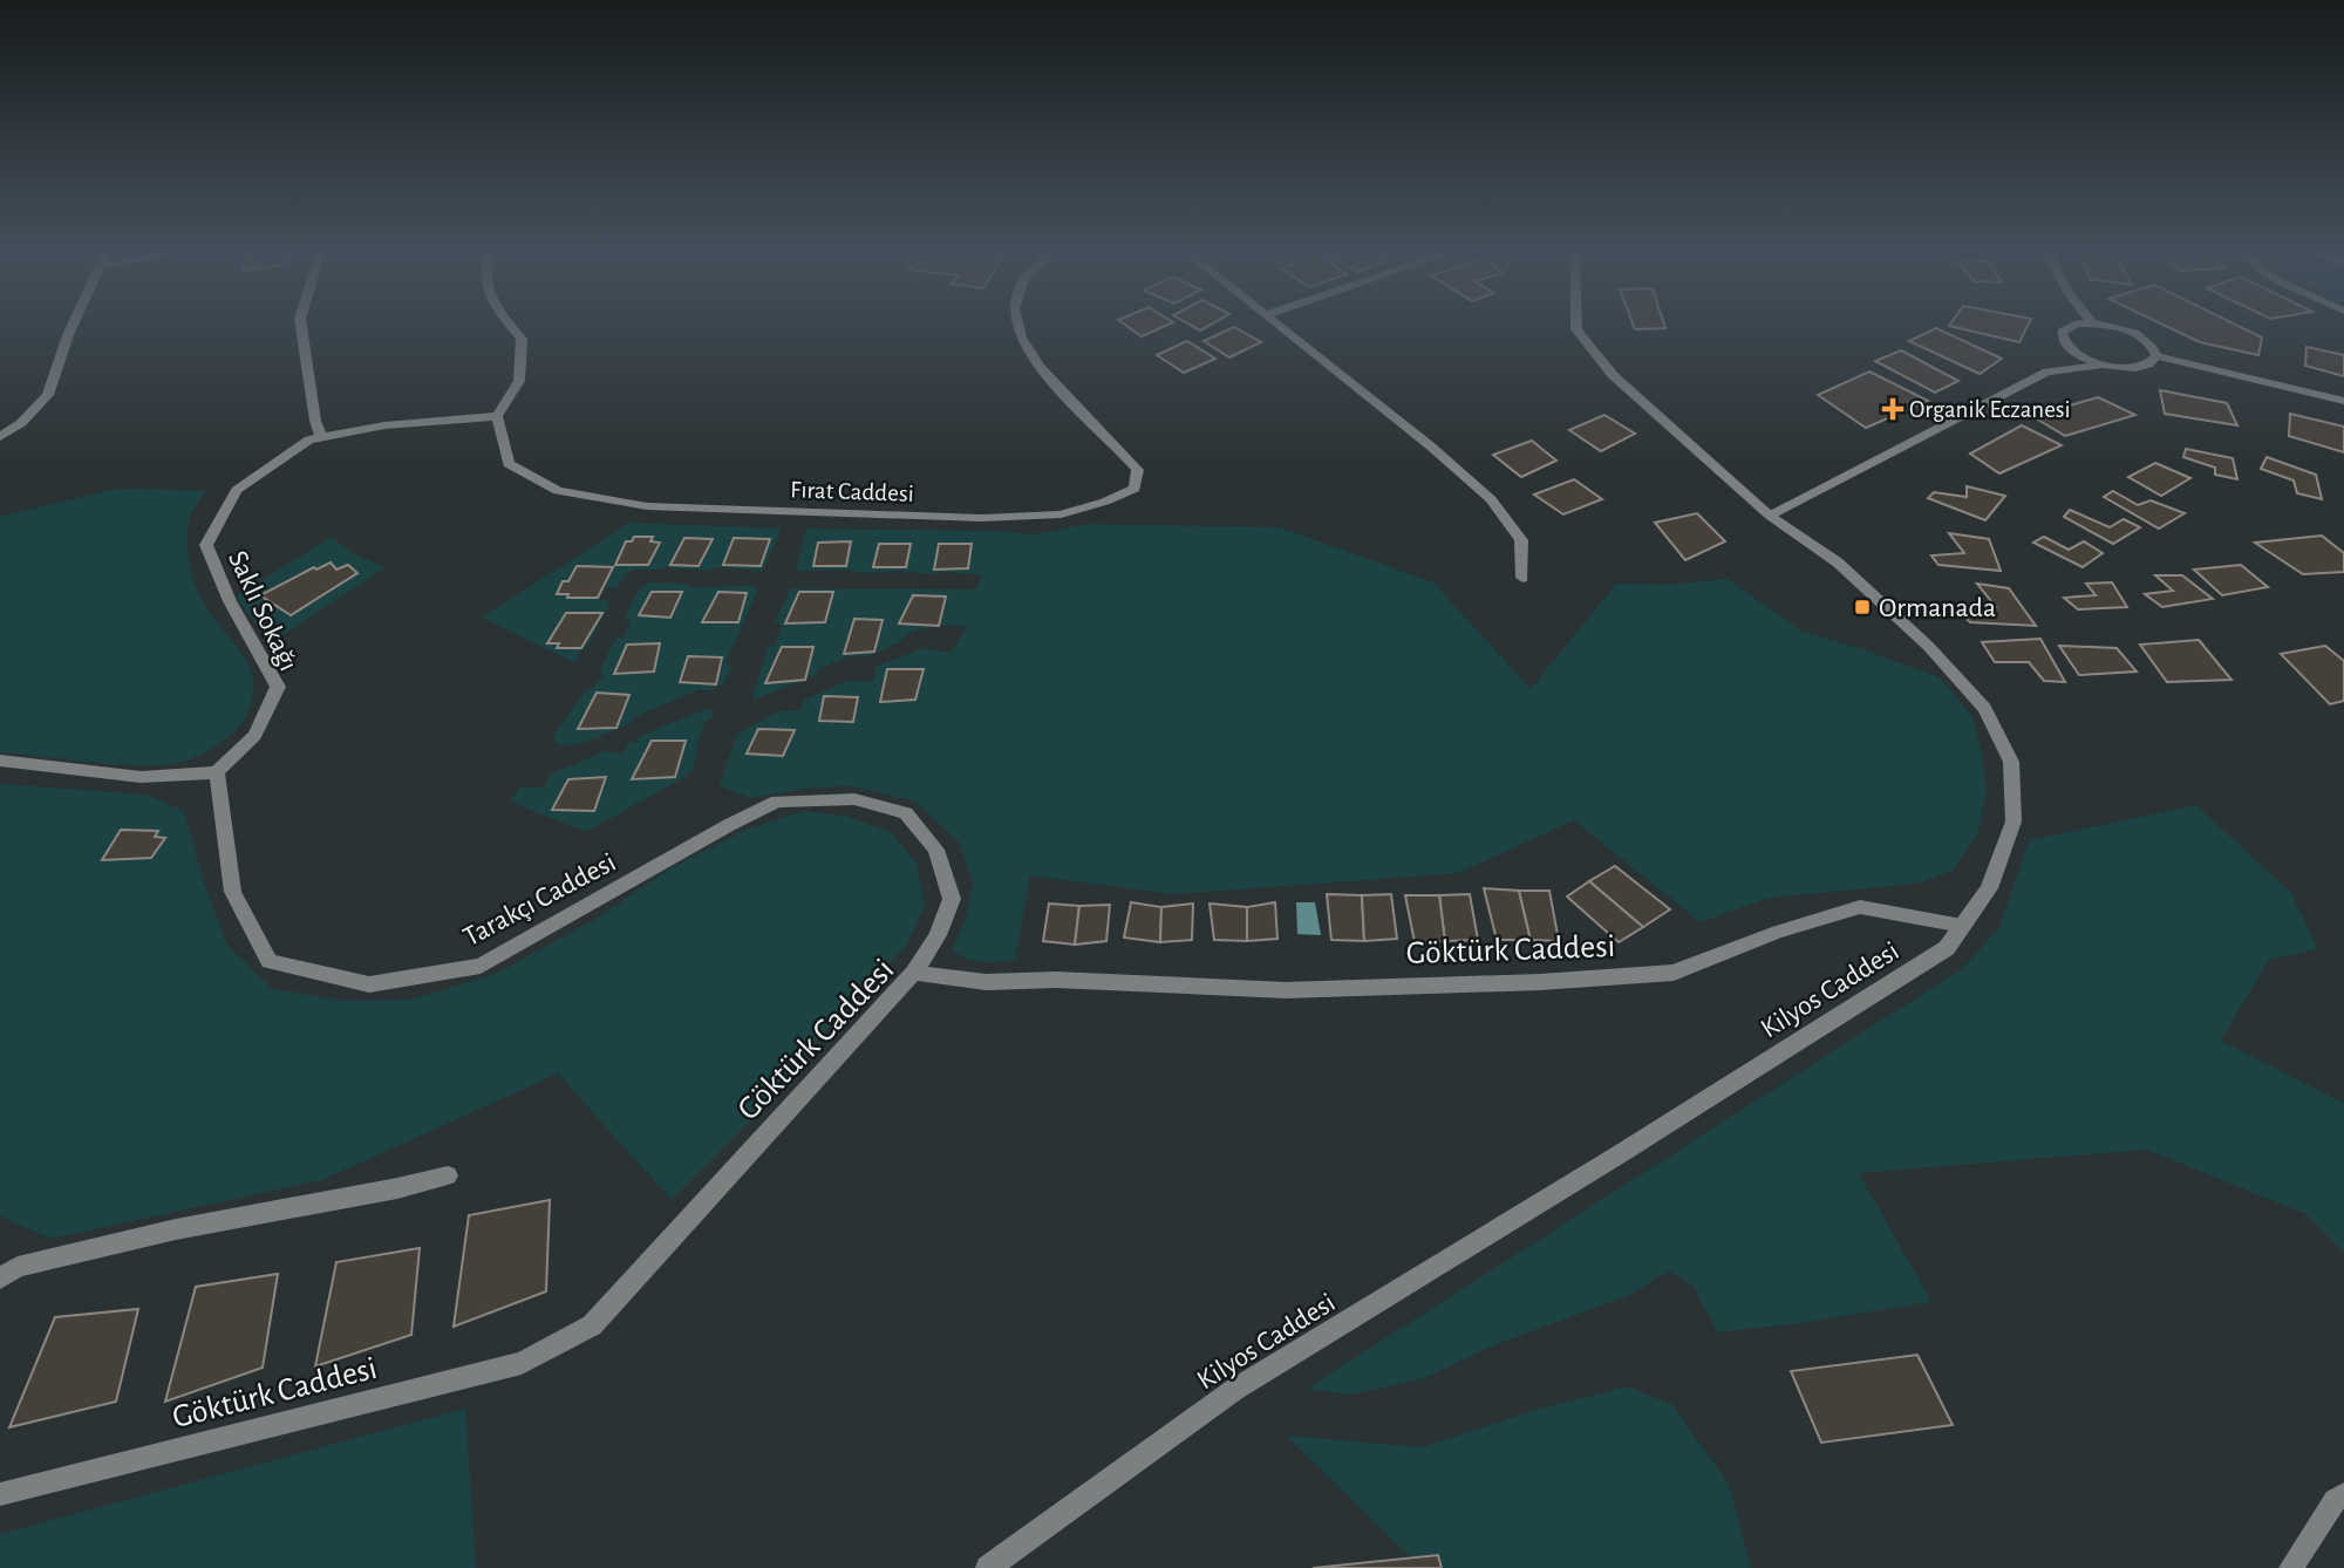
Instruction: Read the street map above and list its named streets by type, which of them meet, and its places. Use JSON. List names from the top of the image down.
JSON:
{
  "streets": {
    "street": [
      "Fırat Caddesi",
      "Saklı Sokağı",
      "Tarakçı Caddesi",
      "Göktürk Caddesi",
      "Kilyos Caddesi"
    ]
  },
  "crossings": [
    ["Fırat Caddesi", "Saklı Sokağı"],
    ["Saklı Sokağı", "Tarakçı Caddesi"],
    ["Tarakçı Caddesi", "Göktürk Caddesi"],
    ["Göktürk Caddesi", "Kilyos Caddesi"]
  ],
  "places": {
    "health": ["Organik Eczanesi"],
    "transit": ["Ormanada"]
  }
}
